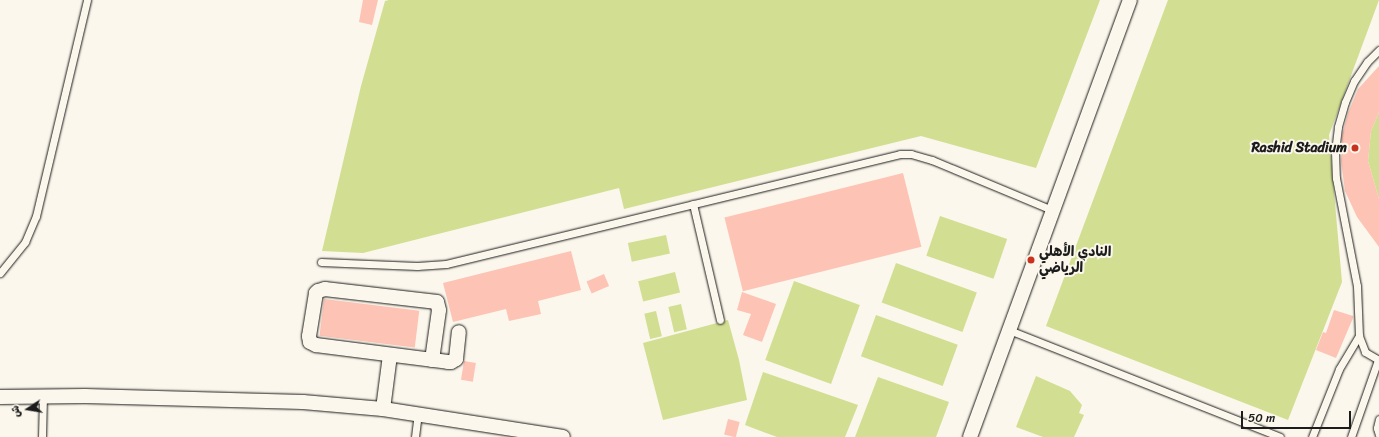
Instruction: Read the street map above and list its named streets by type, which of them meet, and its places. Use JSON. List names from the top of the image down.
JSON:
{
  "places": ["Rashid Stadium", "النادي الأهلي الرياضي"],
  "scale_bar": "50 m",
  "north": "left"
}
